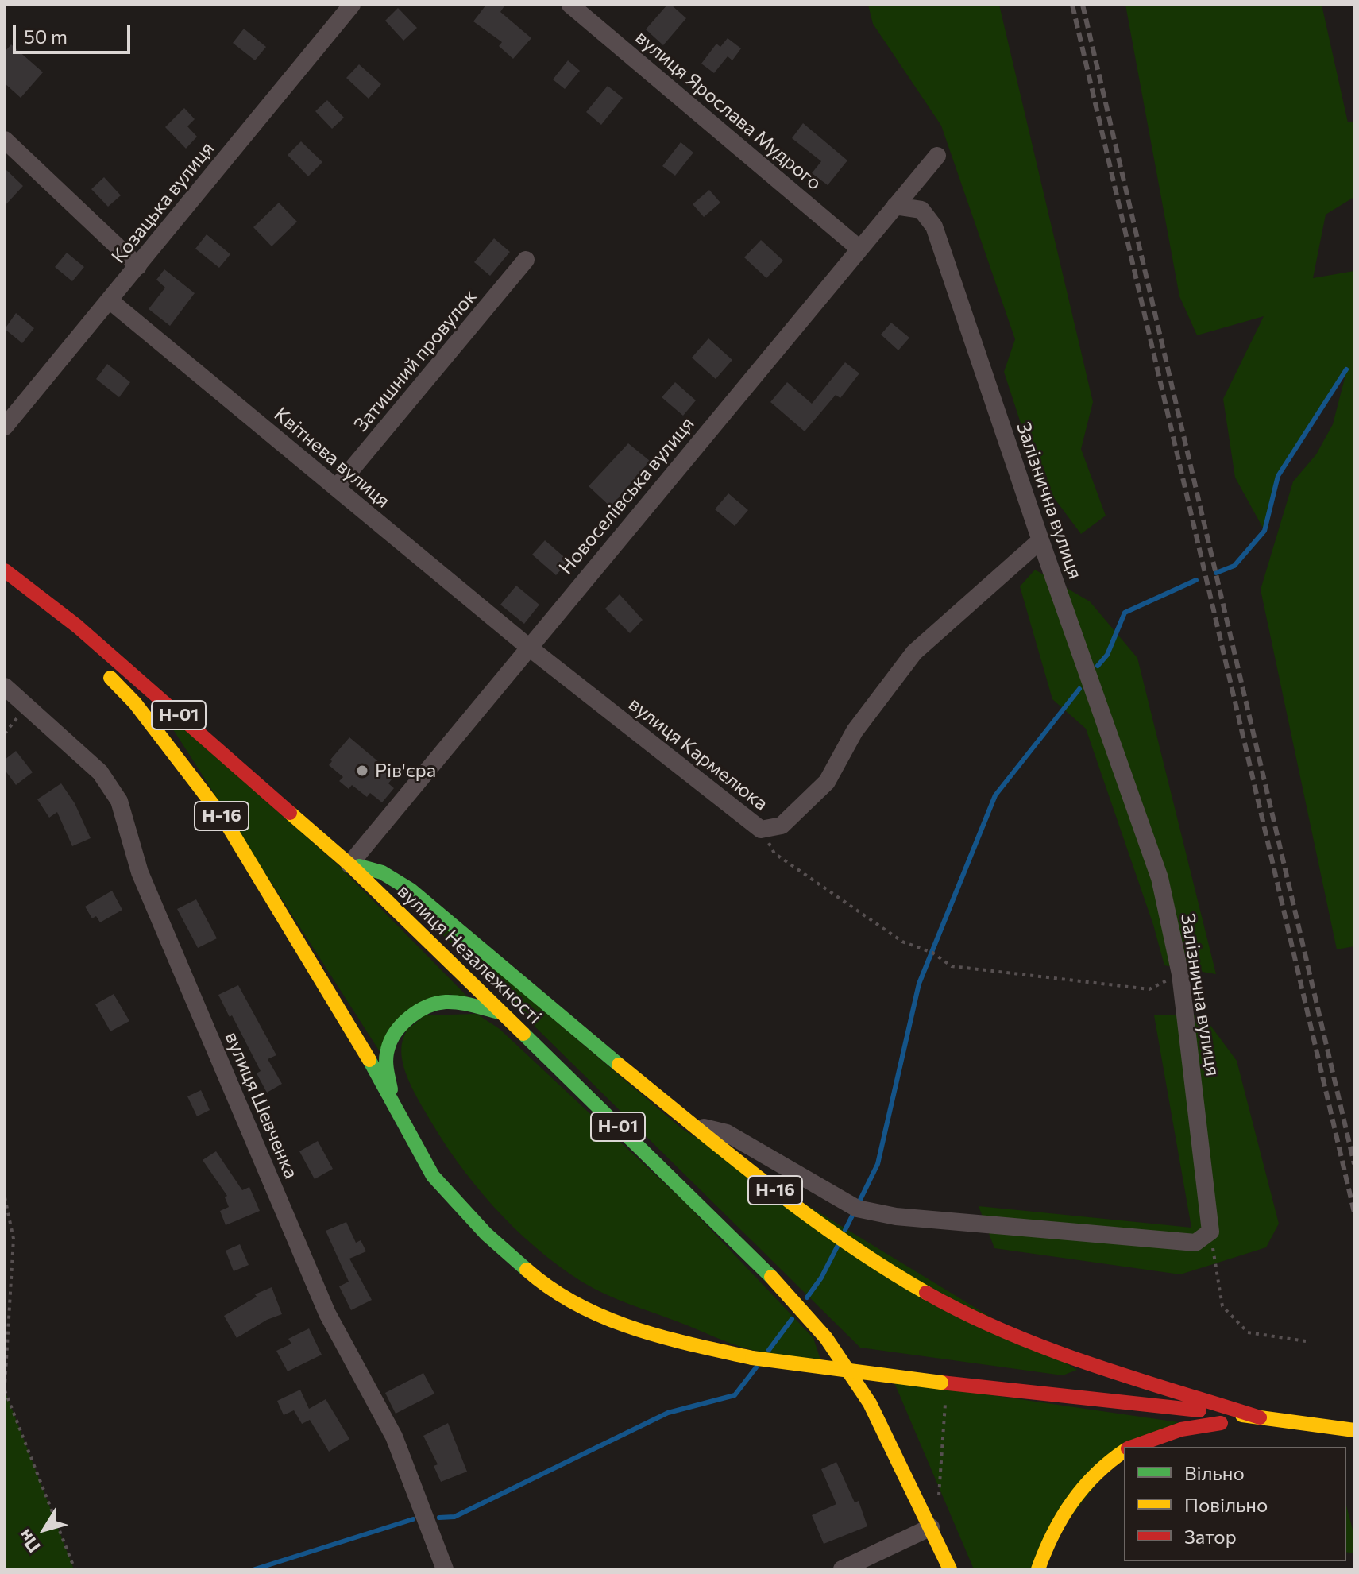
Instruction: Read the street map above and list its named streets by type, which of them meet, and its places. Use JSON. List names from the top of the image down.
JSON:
{
  "streets": {
    "main road": ["Н-01", "Н-16", "вулиця Незалежності"],
    "street": [
      "вулиця Ярослава Мудрого",
      "Козацька вулиця",
      "Затишний провулок",
      "Квітнева вулиця",
      "Новоселівська вулиця",
      "Залізнична вулиця",
      "вулиця Кармелюка",
      "вулиця Шевченка"
    ]
  },
  "crossings": [
    ["вулиця Ярослава Мудрого", "Новоселівська вулиця"],
    ["Козацька вулиця", "Квітнева вулиця"],
    ["Затишний провулок", "Квітнева вулиця"],
    ["Квітнева вулиця", "Новоселівська вулиця"],
    ["Квітнева вулиця", "вулиця Кармелюка"],
    ["Новоселівська вулиця", "Залізнична вулиця"],
    ["Новоселівська вулиця", "вулиця Кармелюка"],
    ["Новоселівська вулиця", "Н-16"],
    ["Новоселівська вулиця", "вулиця Незалежності"],
    ["Залізнична вулиця", "вулиця Кармелюка"],
    ["Н-01", "вулиця Незалежності"],
    ["Н-16", "вулиця Незалежності"]
  ],
  "places": ["Рів'єра"],
  "legend": ["Вільно", "Повільно", "Затор"],
  "scale_bar": "50 m",
  "north": "bottom left"
}
